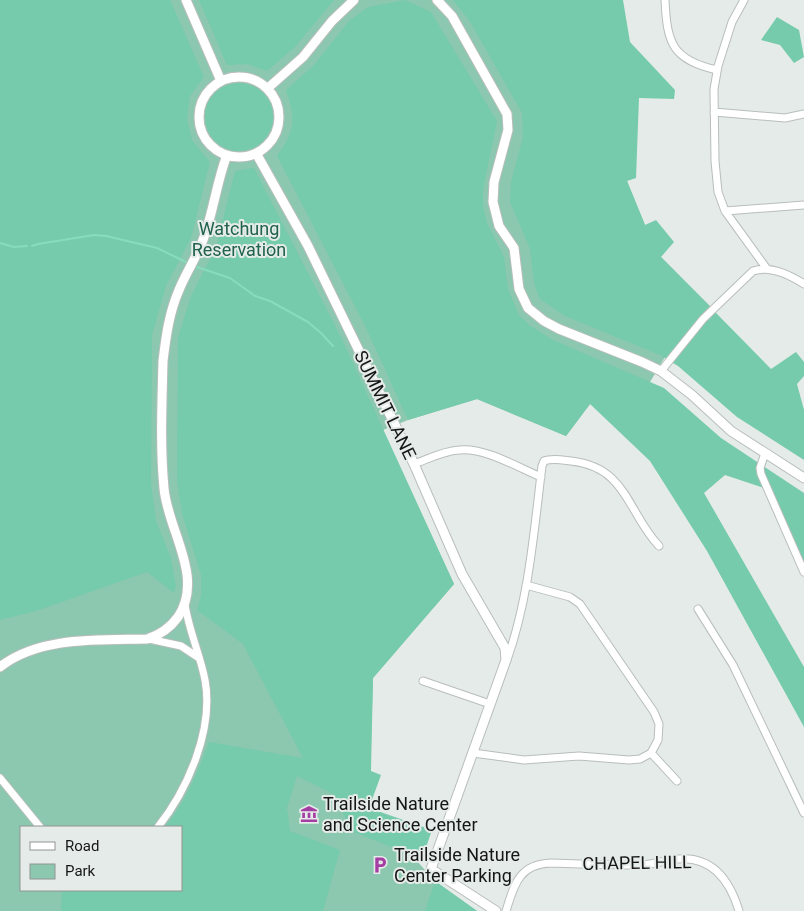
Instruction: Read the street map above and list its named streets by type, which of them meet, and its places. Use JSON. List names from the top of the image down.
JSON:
{
  "streets": {
    "street": ["SUMMIT LANE", "CHAPEL HILL"]
  },
  "parks": ["Watchung Reservation"],
  "places": {
    "museum": ["Trailside Nature and Science Center"],
    "parking": ["Trailside Nature Center Parking"]
  },
  "legend": ["Road", "Park"]
}
